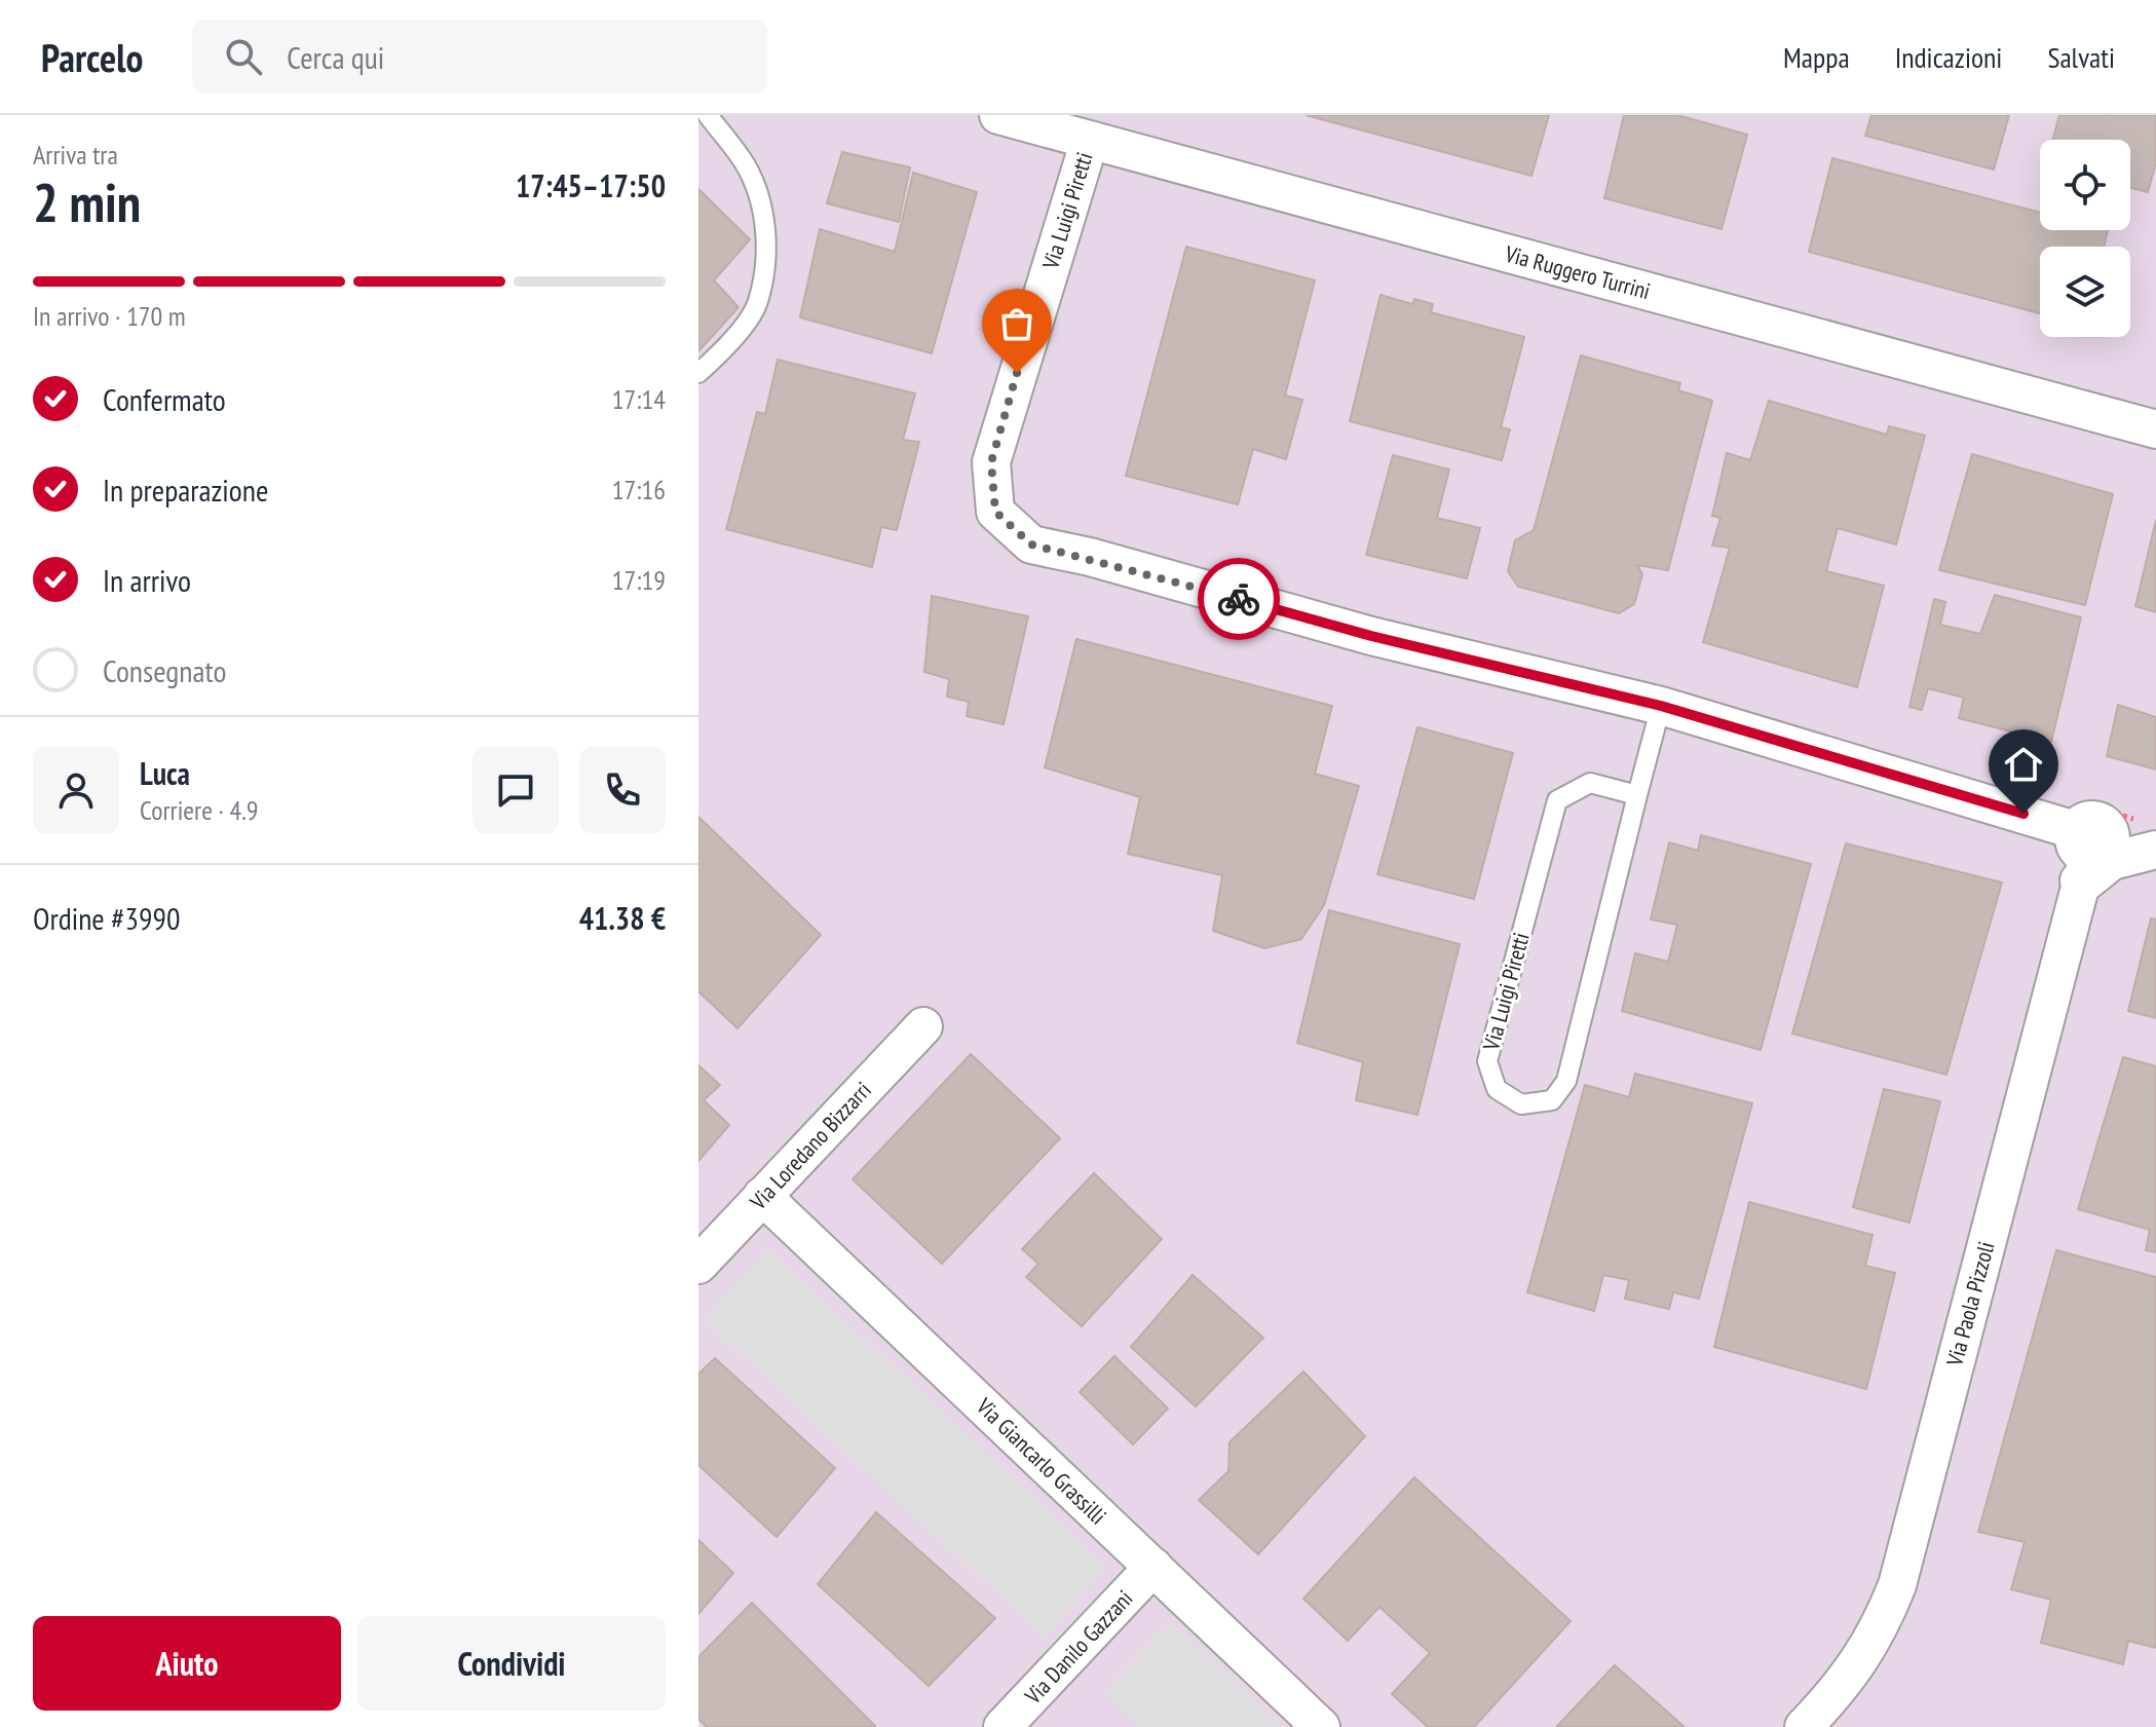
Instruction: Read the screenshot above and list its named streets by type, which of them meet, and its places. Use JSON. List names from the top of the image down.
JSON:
{
  "streets": {
    "street": [
      "Via Luigi Piretti",
      "Via Ruggero Turrini",
      "Via Loredano Bizzarri",
      "Via Paola Pizzoli",
      "Via Giancarlo Grassilli",
      "Via Danilo Gazzani"
    ]
  },
  "crossings": [
    ["Via Luigi Piretti", "Via Ruggero Turrini"],
    ["Via Luigi Piretti", "Via Paola Pizzoli"],
    ["Via Loredano Bizzarri", "Via Giancarlo Grassilli"],
    ["Via Giancarlo Grassilli", "Via Danilo Gazzani"]
  ],
  "page": {
    "header": "Parcelo",
    "search": "Cerca qui",
    "nav": ["Mappa", "Indicazioni", "Salvati"],
    "heading": ["2 min", "Arriva tra", "17:45–17:50"],
    "panel": [
      "Luca",
      "Corriere · 4.9",
      "Ordine #3990",
      "41.38 €"
    ],
    "bar": "In arrivo · 170 m",
    "list": [
      ["Confermato", "17:14"],
      ["In preparazione", "17:16"],
      ["In arrivo", "17:19"],
      "Consegnato"
    ],
    "buttons": ["Aiuto", "Condividi"]
  }
}
